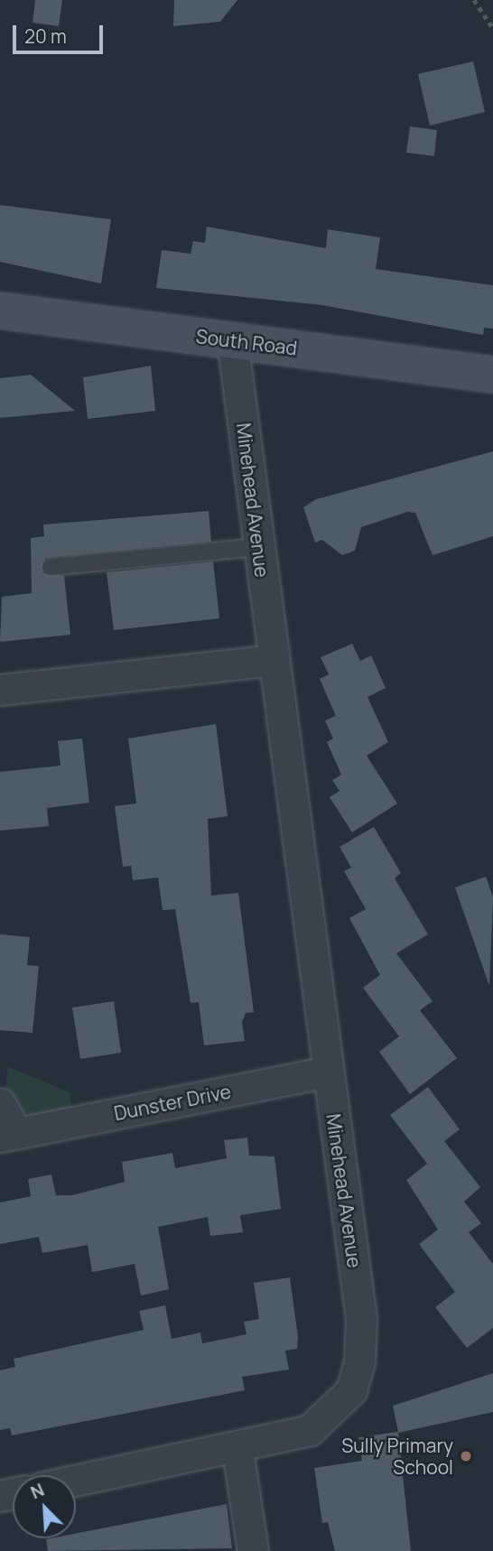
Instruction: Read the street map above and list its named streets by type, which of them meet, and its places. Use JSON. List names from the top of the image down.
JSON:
{
  "streets": {
    "main road": ["South Road"],
    "street": ["Minehead Avenue", "Dunster Drive"]
  },
  "crossings": [
    ["South Road", "Minehead Avenue"],
    ["Minehead Avenue", "Dunster Drive"]
  ],
  "places": ["Sully Primary School"],
  "scale_bar": "20 m",
  "north": "top left"
}
